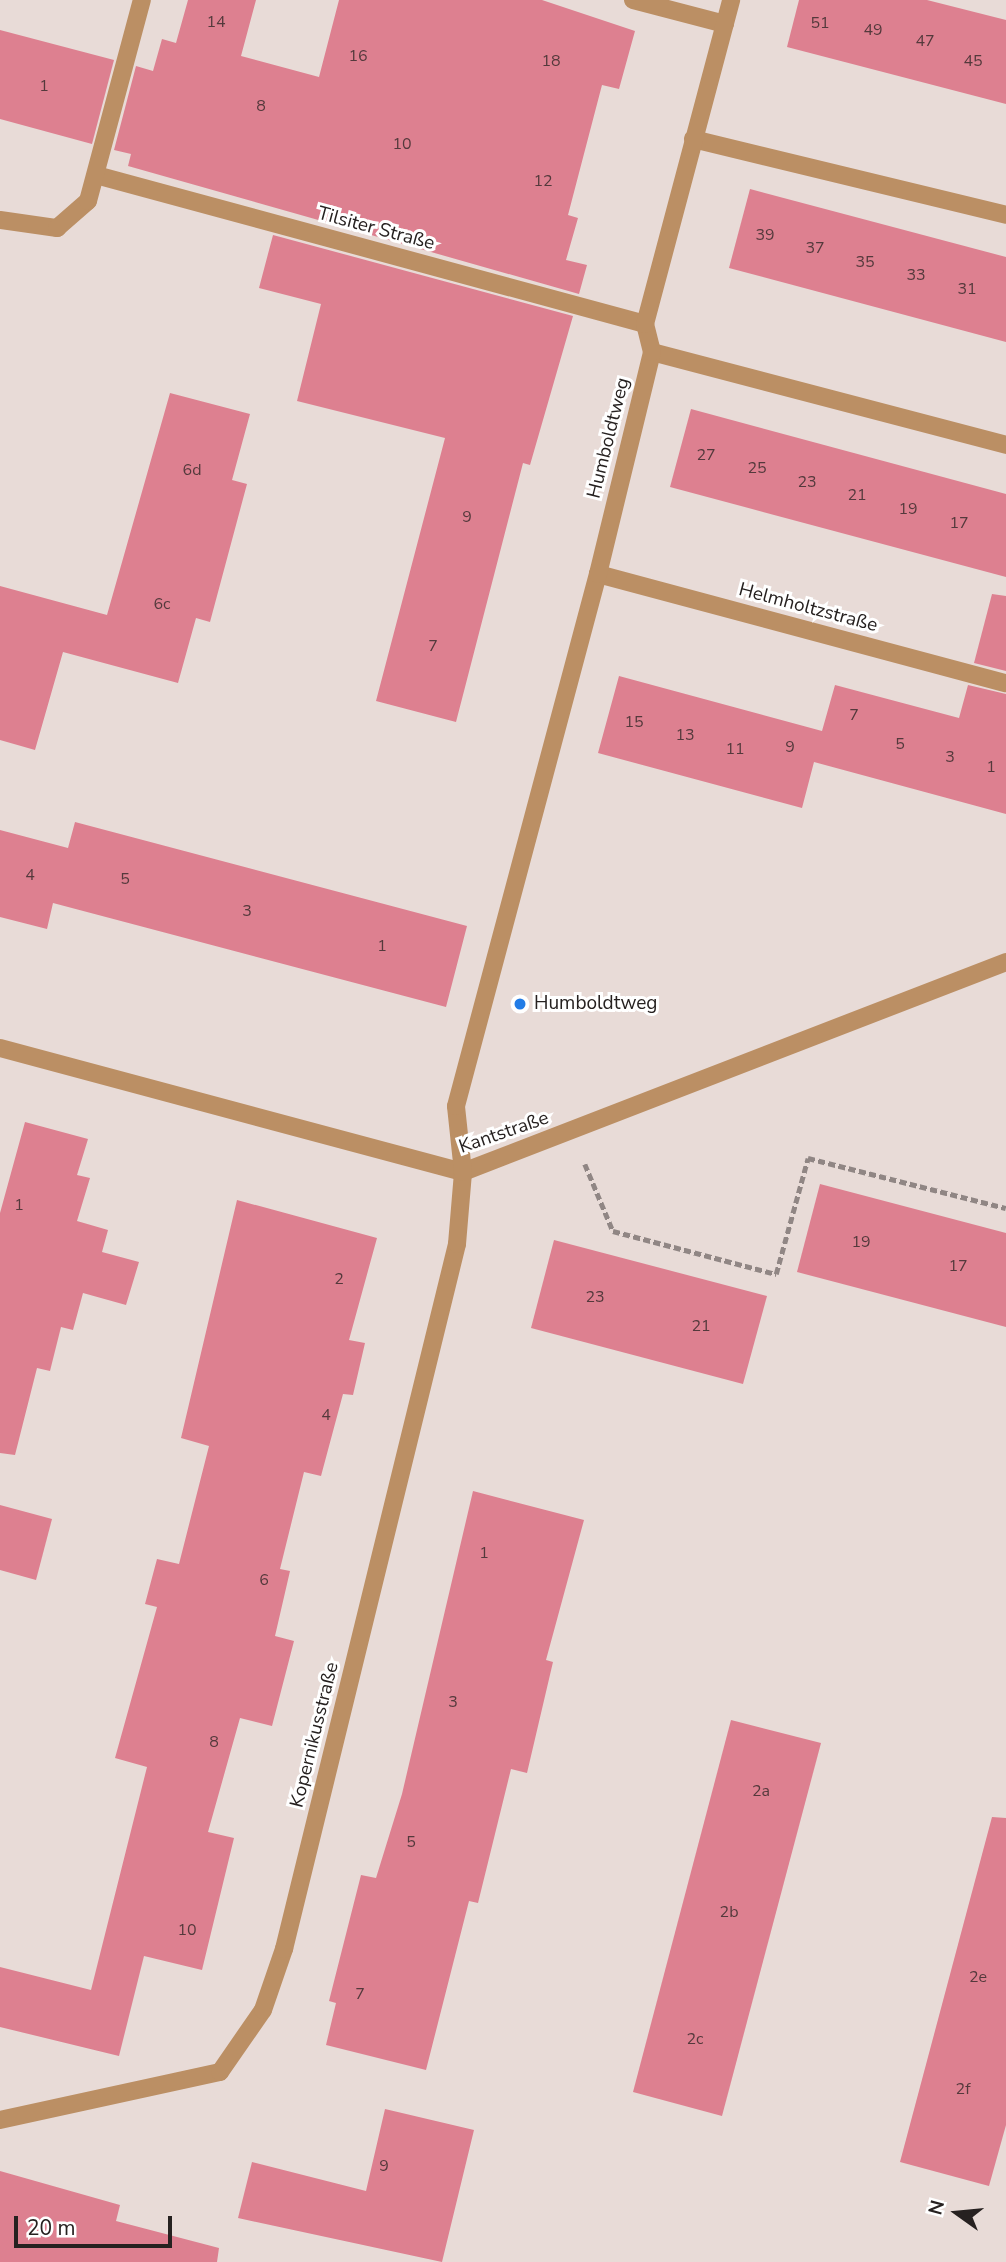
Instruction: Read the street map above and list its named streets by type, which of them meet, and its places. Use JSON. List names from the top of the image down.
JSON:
{
  "streets": {
    "street": [
      "Tilsiter Straße",
      "Humboldtweg",
      "Helmholtzstraße",
      "Kantstraße",
      "Kopernikusstraße"
    ]
  },
  "crossings": [
    ["Tilsiter Straße", "Humboldtweg"],
    ["Humboldtweg", "Helmholtzstraße"],
    ["Humboldtweg", "Kantstraße"],
    ["Humboldtweg", "Kopernikusstraße"],
    ["Kantstraße", "Kopernikusstraße"]
  ],
  "places": ["Humboldtweg"],
  "house_numbers": [
    "14",
    "51",
    "49",
    "47",
    "16",
    "18",
    "45",
    "1",
    "8",
    "10",
    "12",
    "39",
    "37",
    "35",
    "33",
    "31",
    "27",
    "25",
    "6d",
    "23",
    "21",
    "19",
    "9",
    "17",
    "6c",
    "7",
    "7",
    "15",
    "13",
    "5",
    "9",
    "11",
    "3",
    "1",
    "4",
    "5",
    "3",
    "1",
    "1",
    "19",
    "17",
    "2",
    "23",
    "21",
    "4",
    "1",
    "6",
    "3",
    "8",
    "2a",
    "5",
    "2b",
    "10",
    "2e",
    "7",
    "2c",
    "2f",
    "9"
  ],
  "scale_bar": "20 m",
  "north": "left"
}
